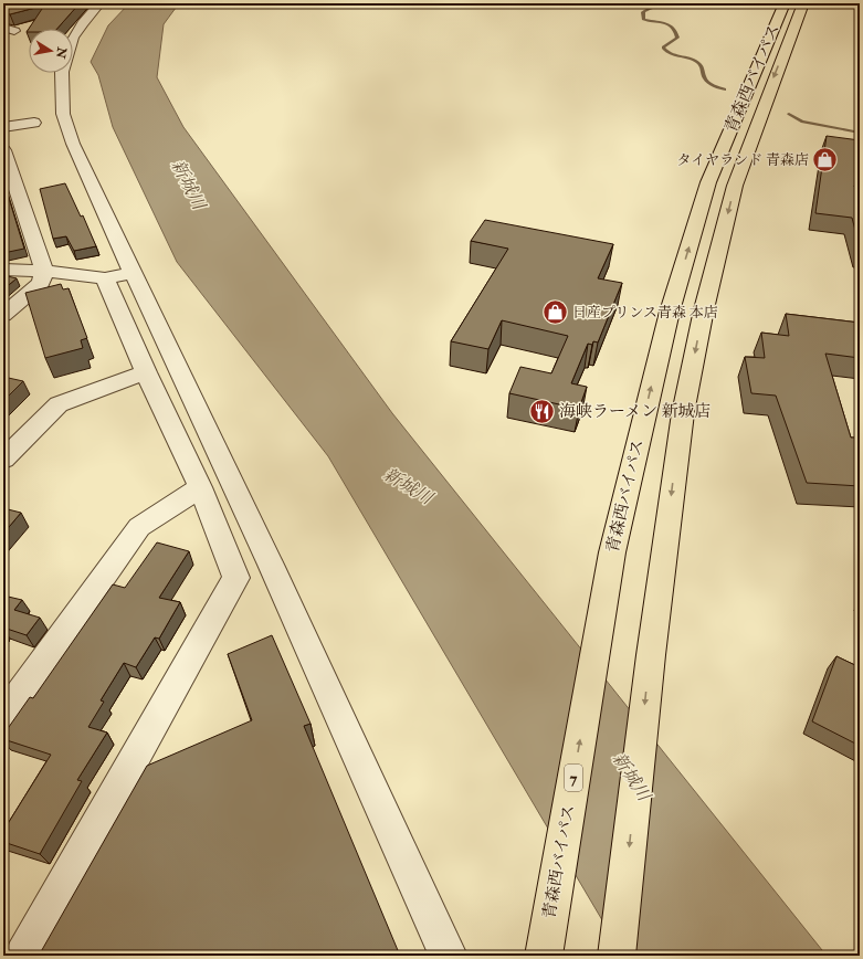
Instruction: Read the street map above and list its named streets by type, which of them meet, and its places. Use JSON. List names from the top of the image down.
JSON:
{
  "streets": {
    "highway": ["青森西バイパス", "7"]
  },
  "water": ["新城川"],
  "places": {
    "shop": ["タイヤランド 青森店", "日産プリンス青森 本店"],
    "restaurant": ["海峡ラーメン 新城店"]
  },
  "north": "right"
}
